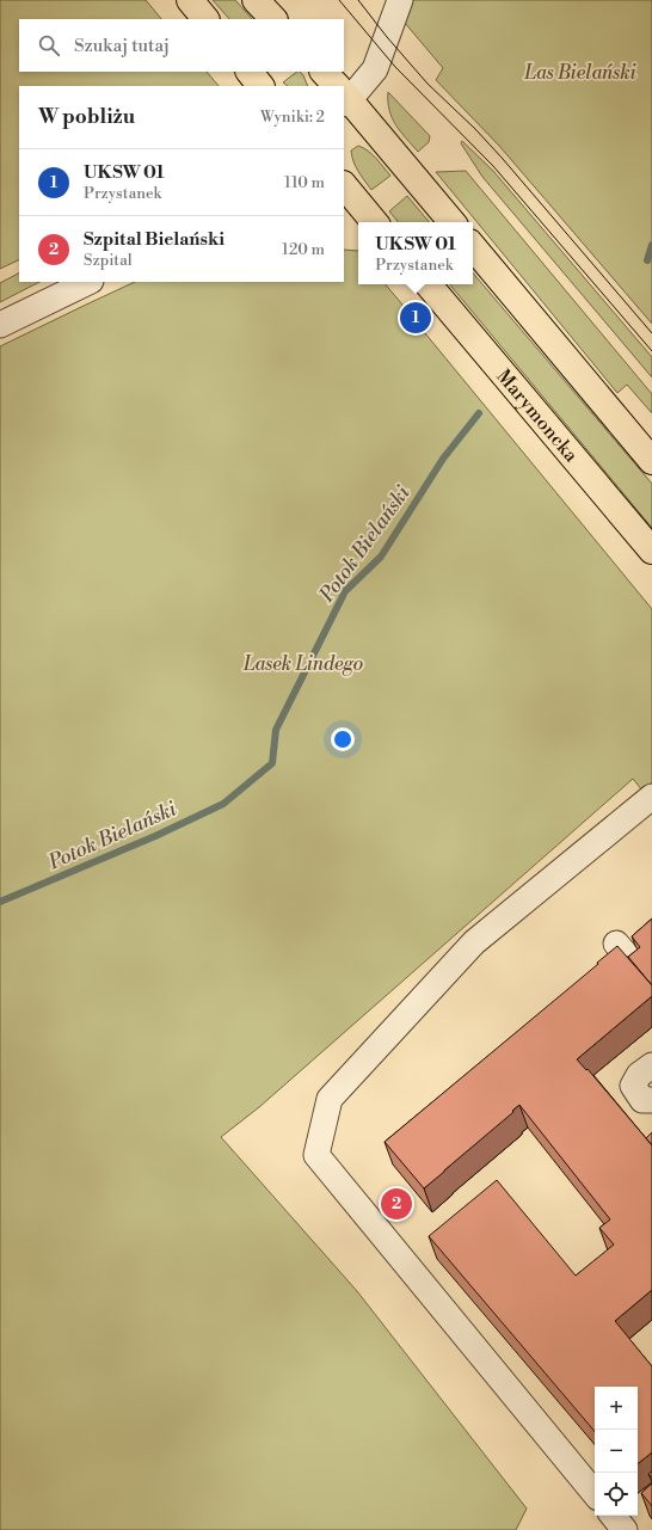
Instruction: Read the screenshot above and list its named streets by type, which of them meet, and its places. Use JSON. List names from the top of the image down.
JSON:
{
  "streets": {
    "main road": ["Marymoncka"]
  },
  "water": ["Potok Bielański"],
  "parks": ["Las Bielański", "Lasek Lindego"],
  "page": {
    "search": "Szukaj tutaj",
    "heading": ["W pobliżu", "Wyniki: 2"],
    "list": [
      {
        "mark": "1",
        "name": "UKSW 01",
        "note": "Przystanek",
        "value": "110 m"
      },
      {
        "mark": "2",
        "name": "Szpital Bielański",
        "note": "Szpital",
        "value": "120 m"
      }
    ],
    "popup": ["UKSW 01", "Przystanek"],
    "pins": ["1", "2"],
    "map_buttons": ["+", "−"]
  }
}
